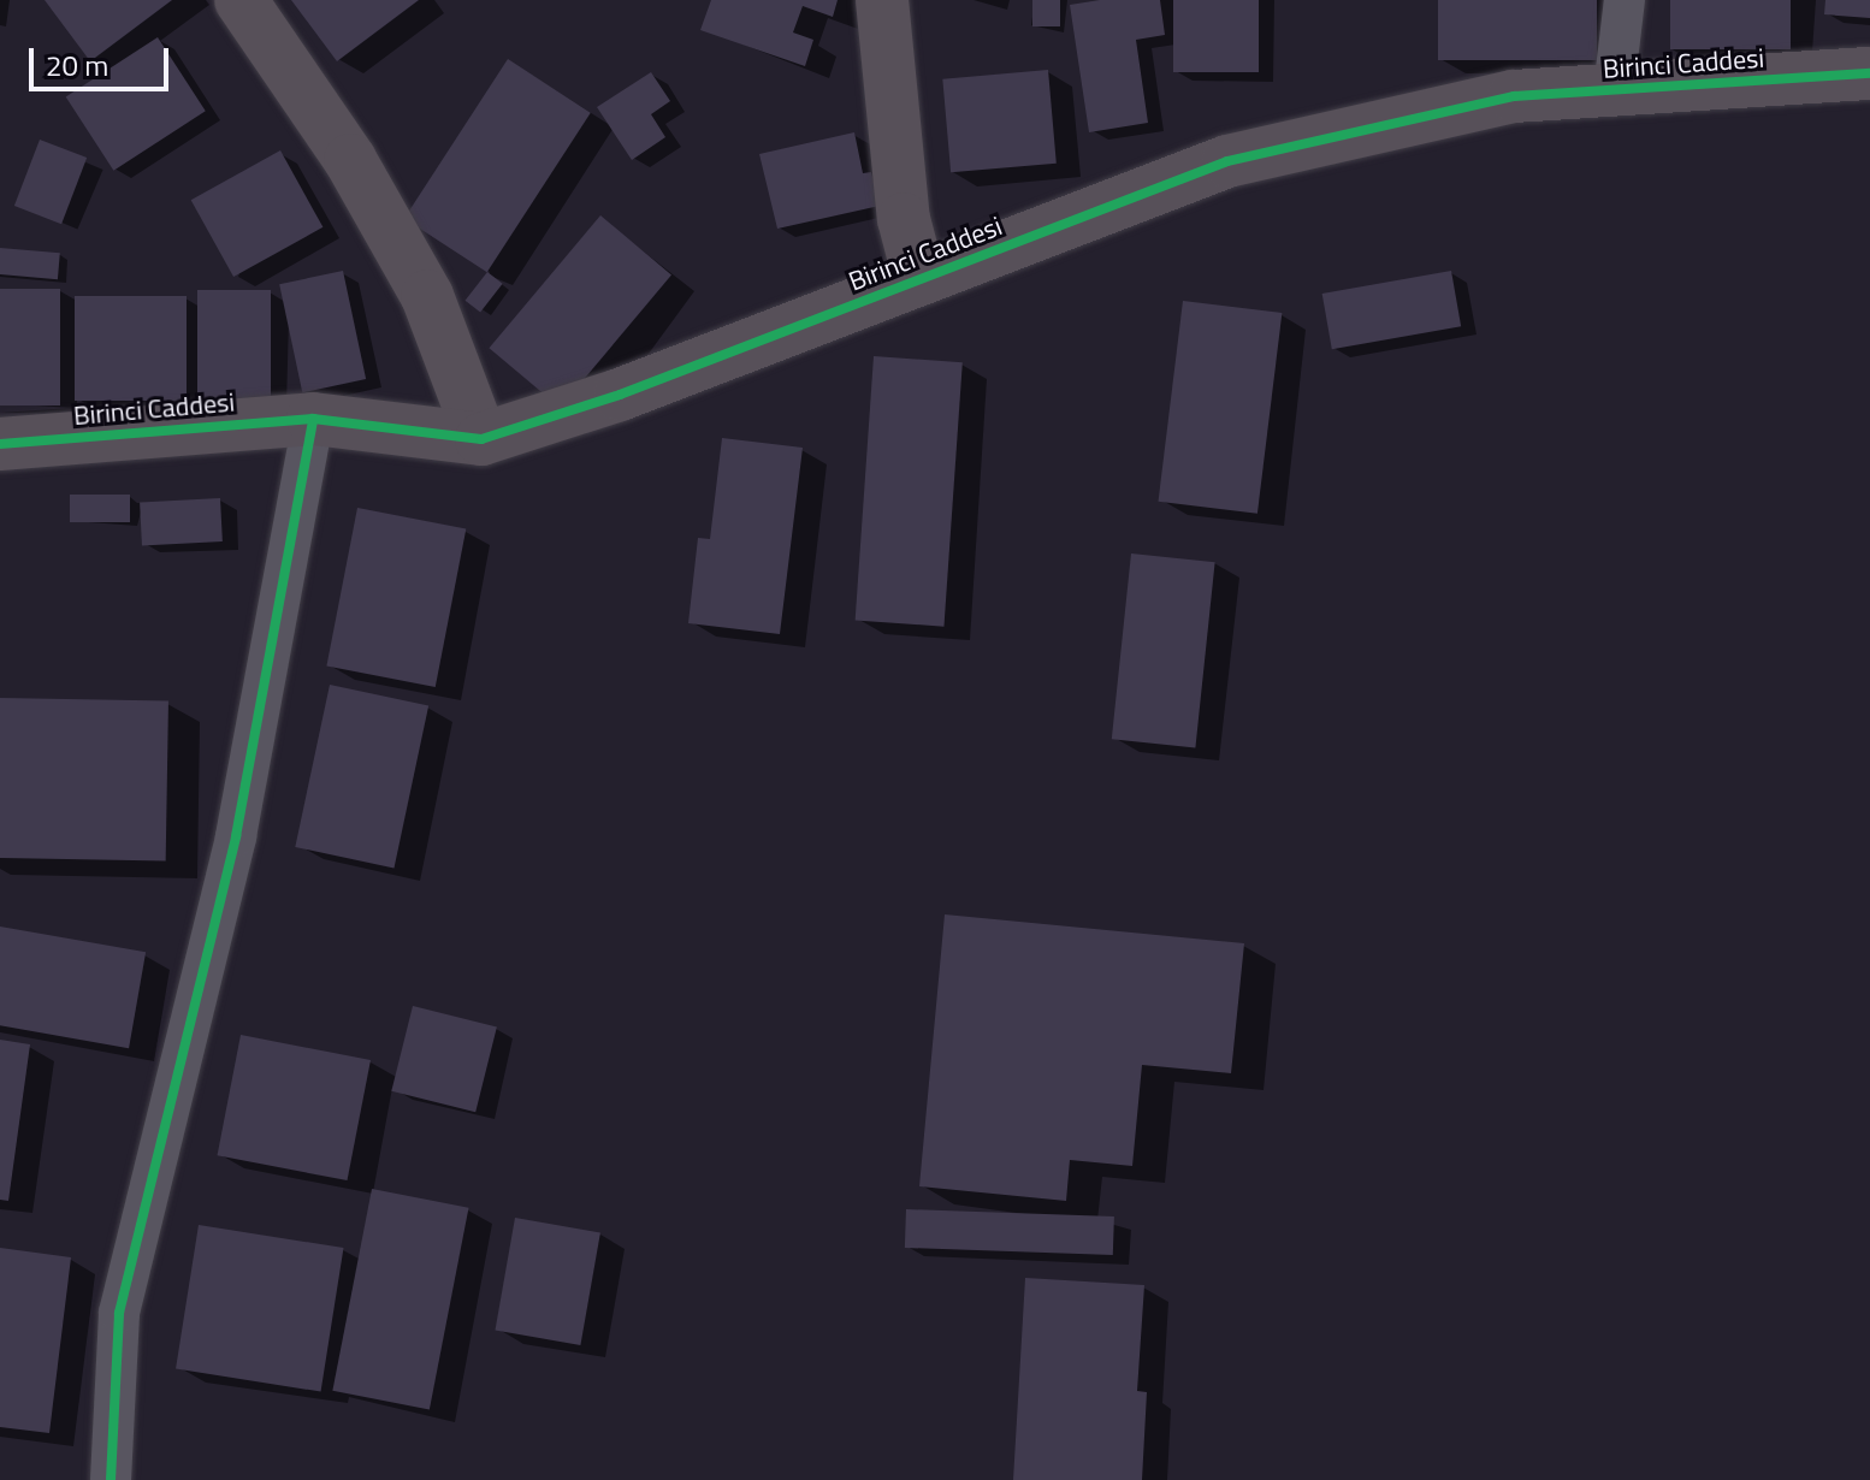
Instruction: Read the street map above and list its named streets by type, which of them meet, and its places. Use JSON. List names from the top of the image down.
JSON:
{
  "streets": {
    "street": ["Birinci Caddesi"]
  },
  "scale_bar": "20 m"
}
